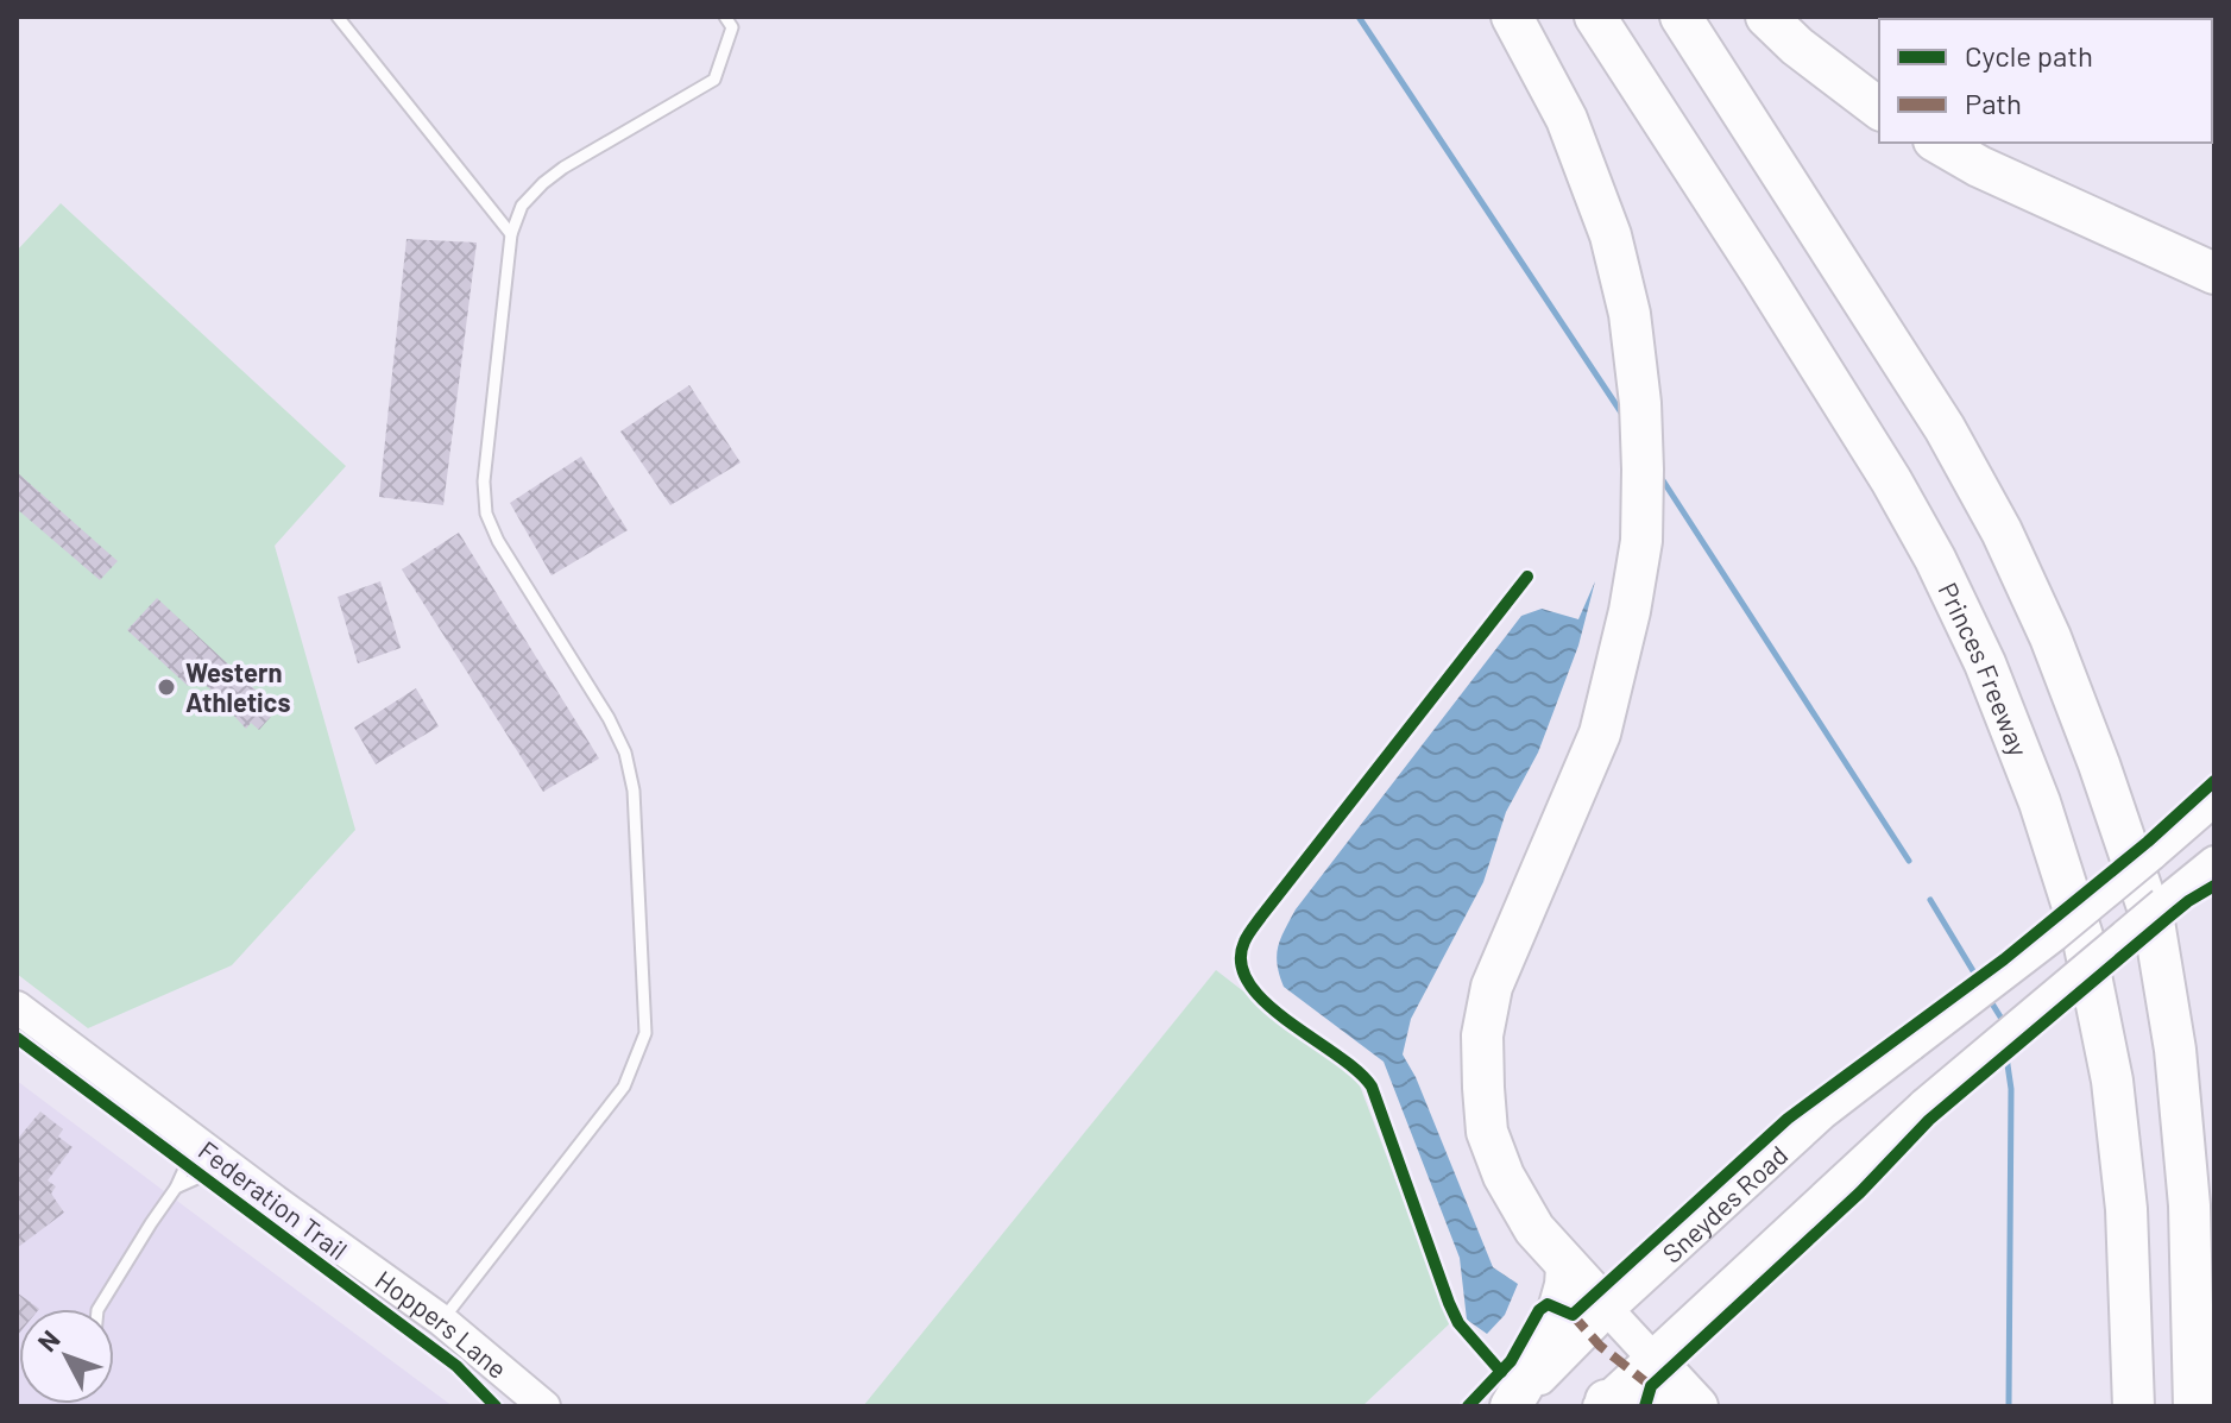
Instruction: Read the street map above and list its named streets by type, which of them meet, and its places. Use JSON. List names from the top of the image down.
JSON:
{
  "streets": {
    "highway": ["Princes Freeway"],
    "main road": ["Sneydes Road", "Hoppers Lane"],
    "cycle path": ["Federation Trail"]
  },
  "places": ["Western Athletics"],
  "legend": ["Cycle path", "Path"],
  "north": "top left"
}
